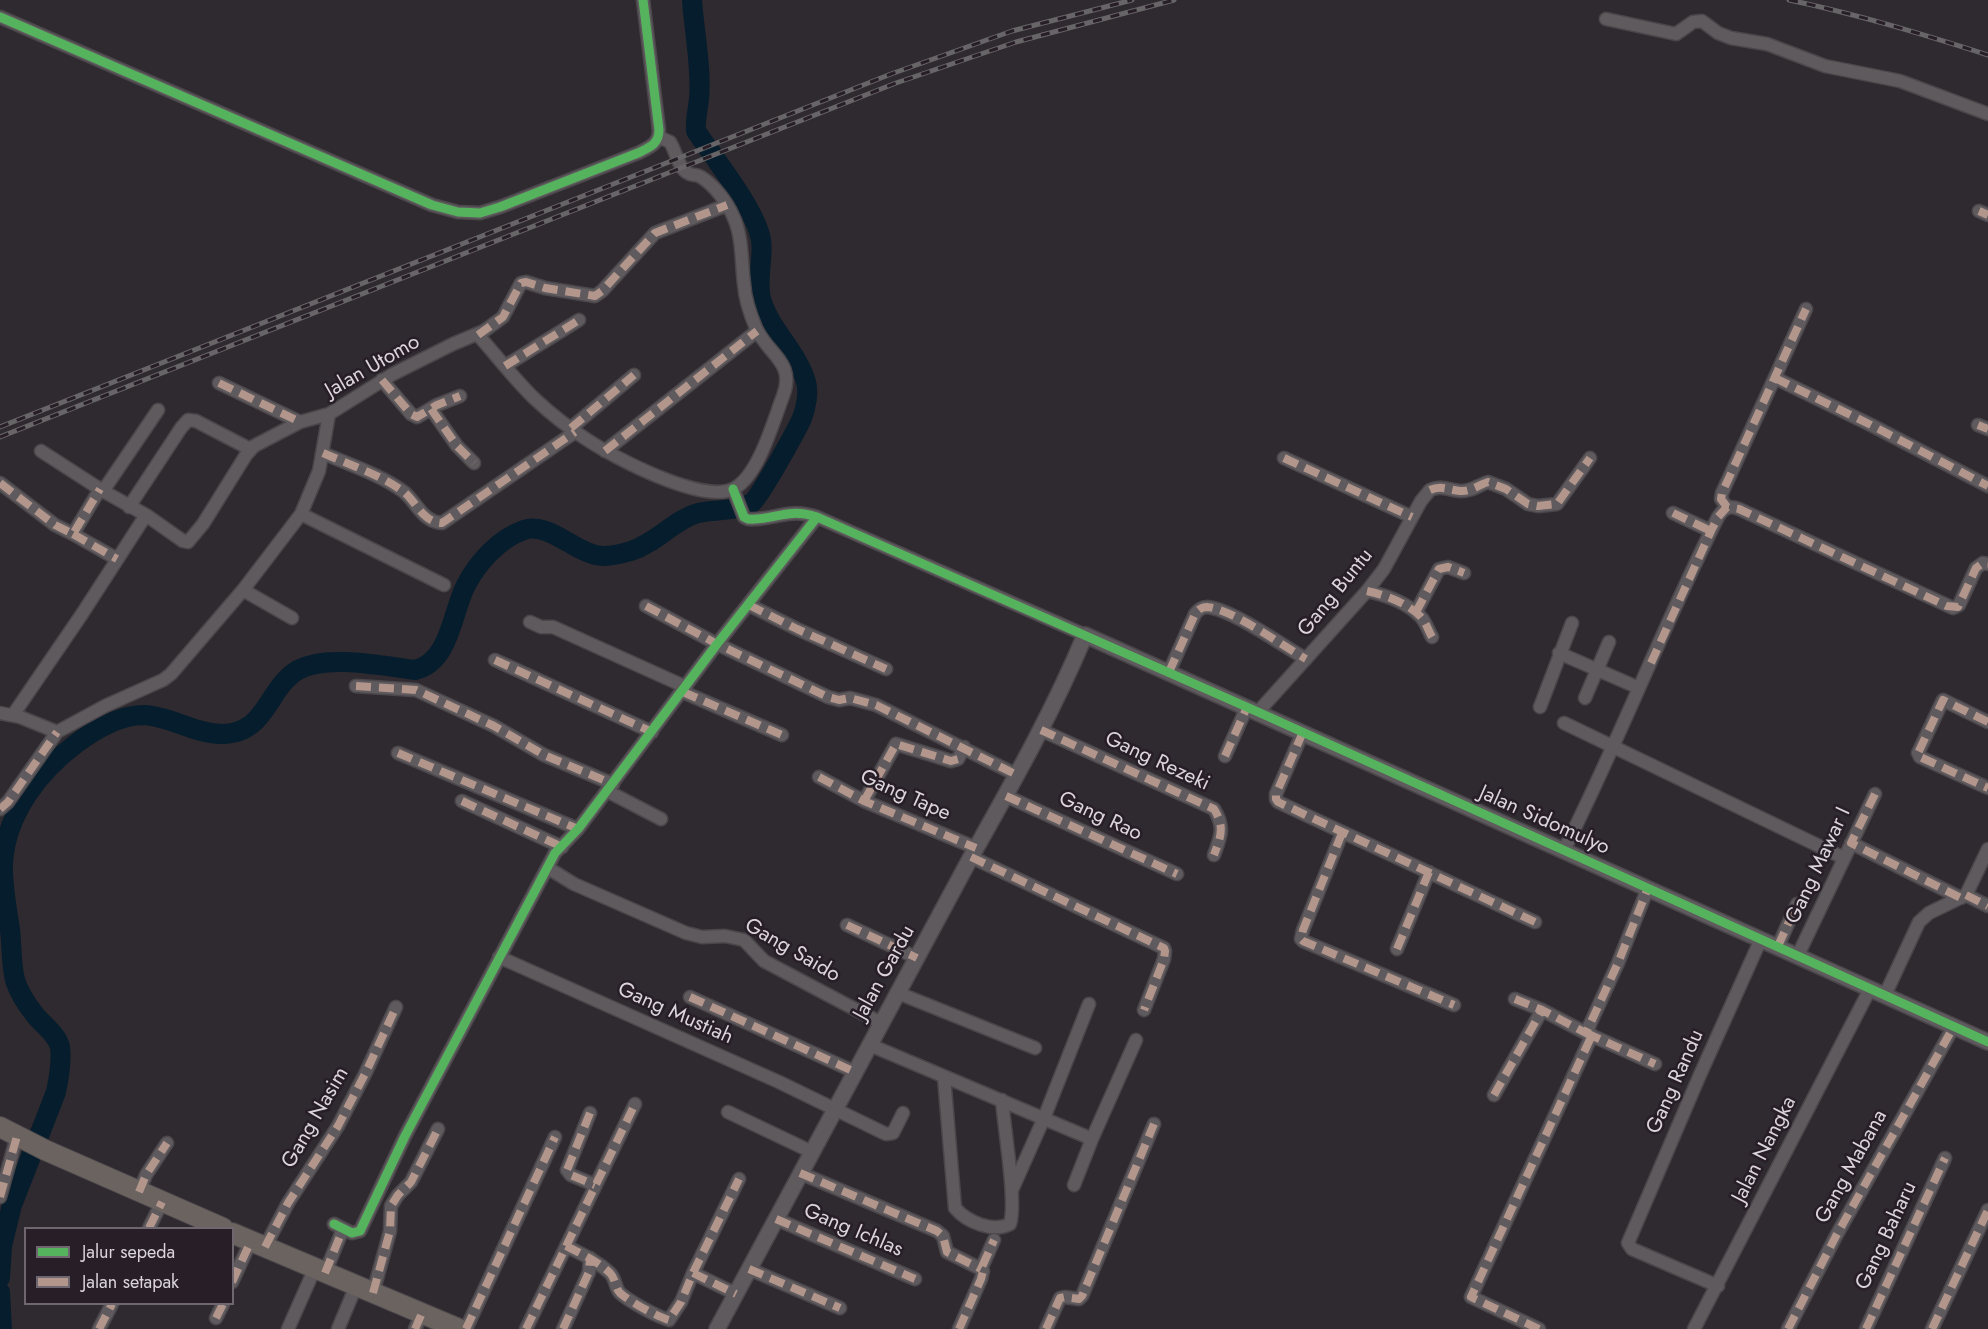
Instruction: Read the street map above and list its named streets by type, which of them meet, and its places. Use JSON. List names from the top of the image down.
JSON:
{
  "streets": {
    "street": [
      "Jalan Utomo",
      "Gang Buntu",
      "Gang Rezeki",
      "Gang Tape",
      "Gang Rao",
      "Jalan Sidomulyo",
      "Gang Mawar I",
      "Gang Saido",
      "Jalan Gardu",
      "Gang Mustiah",
      "Gang Randu",
      "Gang Nasim",
      "Jalan Nangka",
      "Gang Mabana",
      "Gang Ichlas",
      "Gang Baharu"
    ]
  },
  "crossings": [
    ["Gang Buntu", "Jalan Sidomulyo"],
    ["Gang Rezeki", "Jalan Gardu"],
    ["Gang Tape", "Jalan Gardu"],
    ["Gang Rao", "Jalan Gardu"],
    ["Jalan Sidomulyo", "Gang Mawar I"],
    ["Jalan Sidomulyo", "Jalan Gardu"],
    ["Jalan Sidomulyo", "Gang Randu"],
    ["Jalan Sidomulyo", "Jalan Nangka"],
    ["Jalan Sidomulyo", "Gang Mabana"],
    ["Gang Saido", "Jalan Gardu"],
    ["Jalan Gardu", "Gang Mustiah"],
    ["Jalan Gardu", "Gang Ichlas"],
    ["Gang Randu", "Jalan Nangka"]
  ],
  "legend": ["Jalur sepeda", "Jalan setapak"]
}
